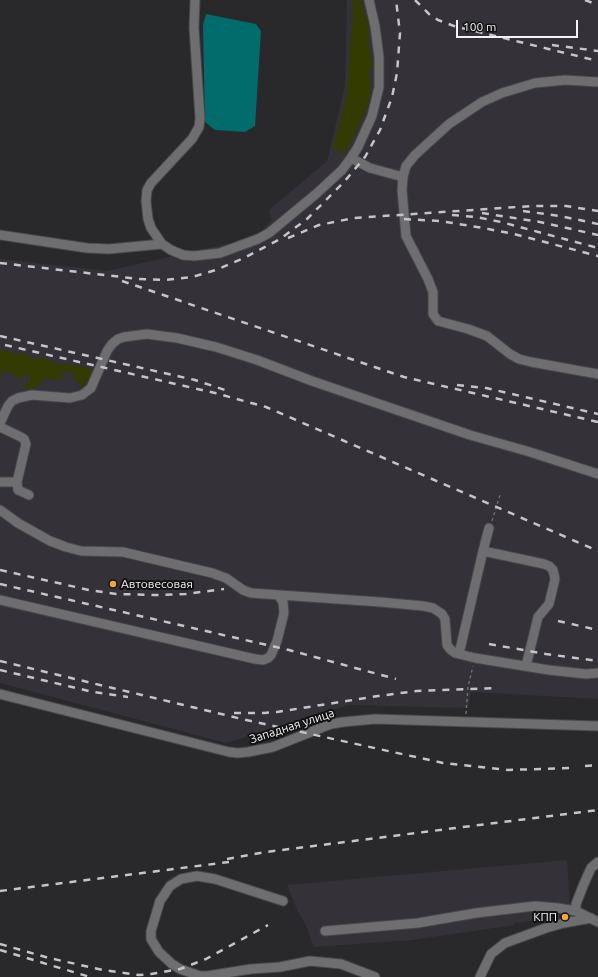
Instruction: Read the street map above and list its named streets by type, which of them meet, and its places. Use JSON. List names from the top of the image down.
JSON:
{
  "streets": {
    "street": ["Западная улица"]
  },
  "places": ["Автовесовая", "КПП"],
  "scale_bar": "100 m"
}
